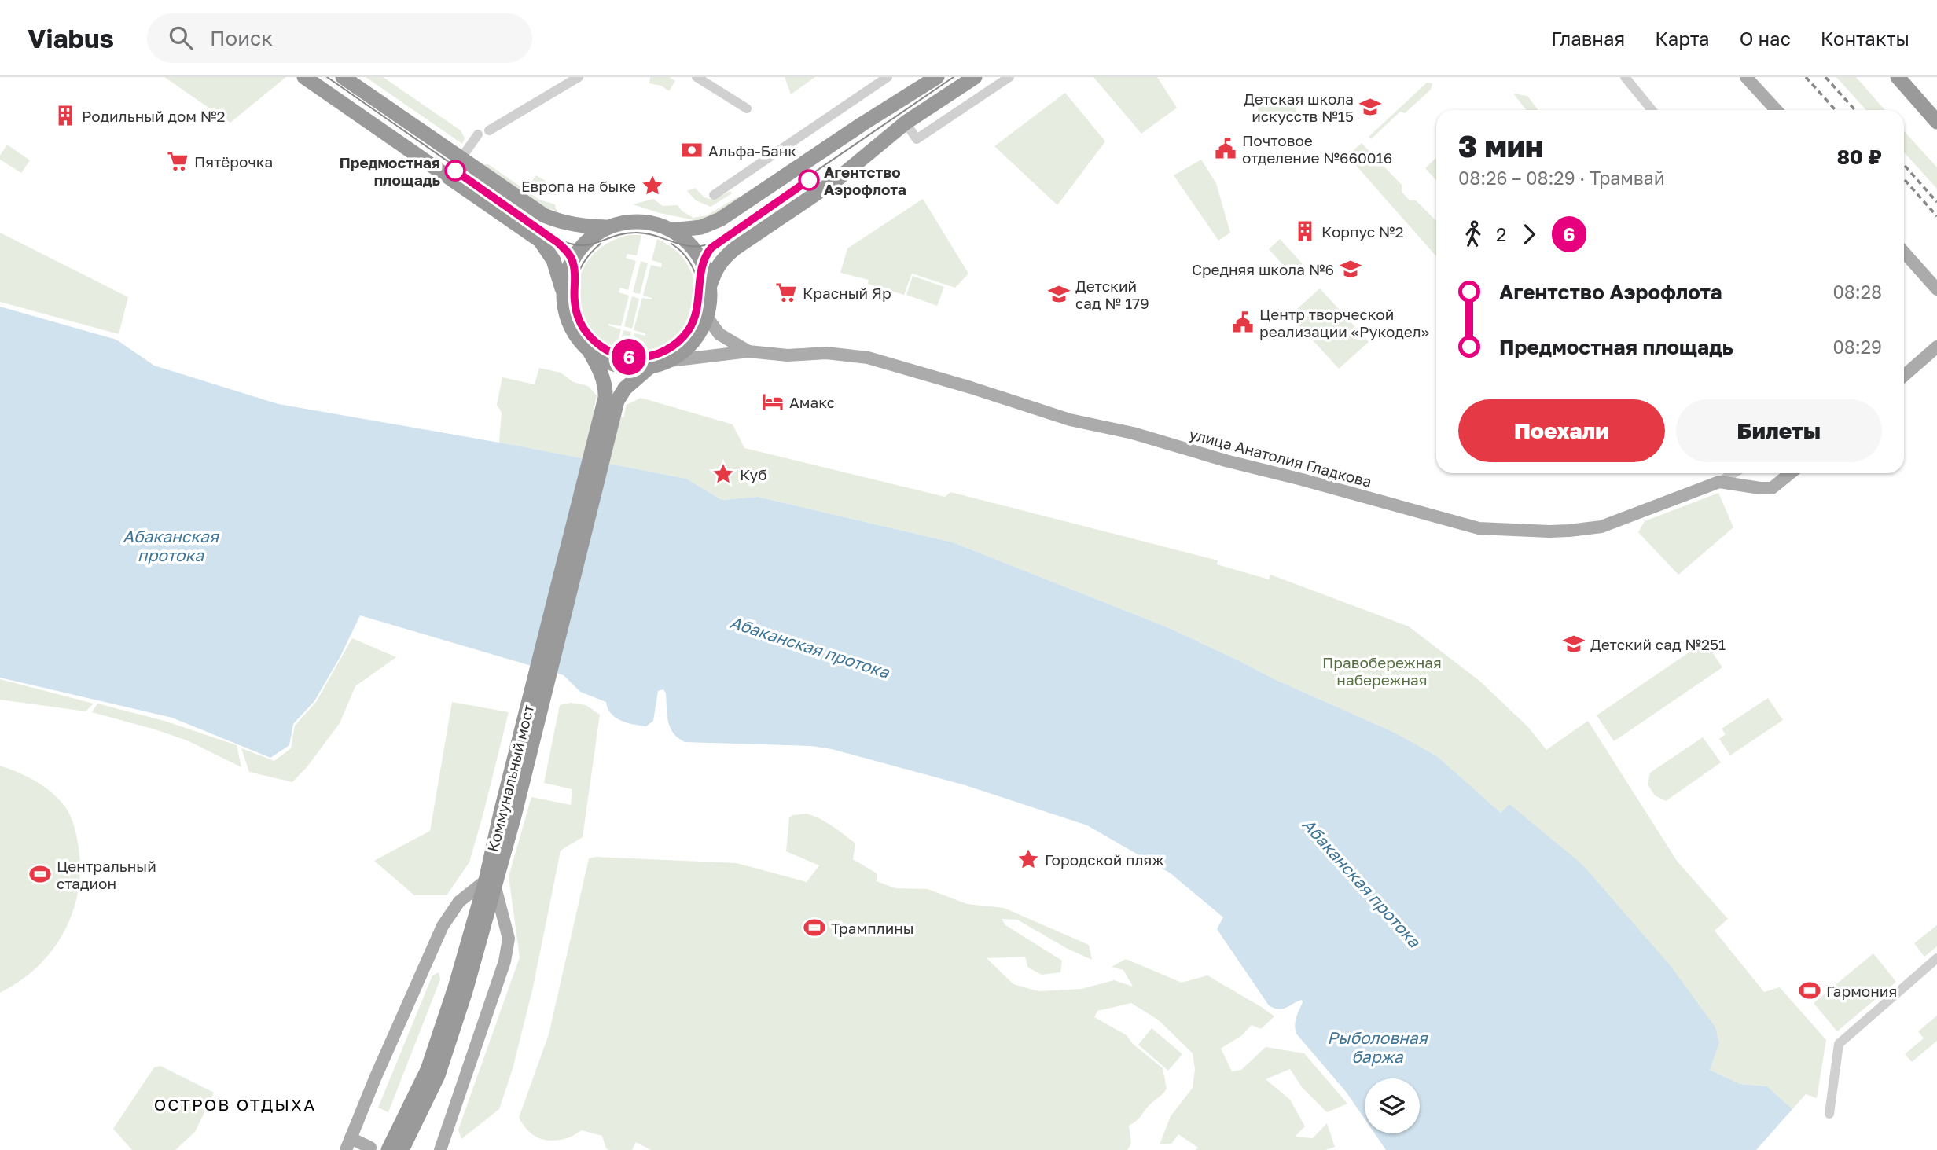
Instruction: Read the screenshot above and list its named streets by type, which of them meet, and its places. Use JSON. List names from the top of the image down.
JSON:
{
  "streets": {
    "highway": ["Коммунальный мост"],
    "main road": ["улица Анатолия Гладкова"]
  },
  "districts": ["ОСТРОВ ОТДЫХА"],
  "water": ["Абаканская протока", "Рыболовная баржа"],
  "parks": ["Правобережная набережная"],
  "places": {
    "school or university": [
      "Детская школа искусств №15",
      "Средняя школа №6",
      "Детский сад № 179",
      "Детский сад №251"
    ],
    "building": ["Родильный дом №2", "Корпус №2"],
    "public building": ["Почтовое отделение №660016", "Центр творческой реализации «Рукодел»"],
    "bank": ["Альфа-Банк"],
    "supermarket": ["Пятёрочка", "Красный Яр"],
    "other": ["Предмостная площадь", "Агентство Аэрофлота"],
    "place": ["Европа на быке", "Куб", "Городской пляж"],
    "hotel": ["Амакс"],
    "sports": ["Центральный стадион", "Трамплины", "Гармония"]
  },
  "lines": ["tram line 6"],
  "page": {
    "header": "Viabus",
    "search": "Поиск",
    "nav": [
      "Главная",
      "Карта",
      "О нас",
      "Контакты"
    ],
    "on_map": "6",
    "heading": ["3 мин", "08:26 – 08:29 · Трамвай", "80 ₽"],
    "legs": ["2", "6"],
    "list": [
      {
        "name": "Агентство Аэрофлота",
        "value": "08:28"
      },
      {
        "name": "Предмостная площадь",
        "value": "08:29"
      }
    ],
    "buttons": ["Поехали", "Билеты"]
  }
}
